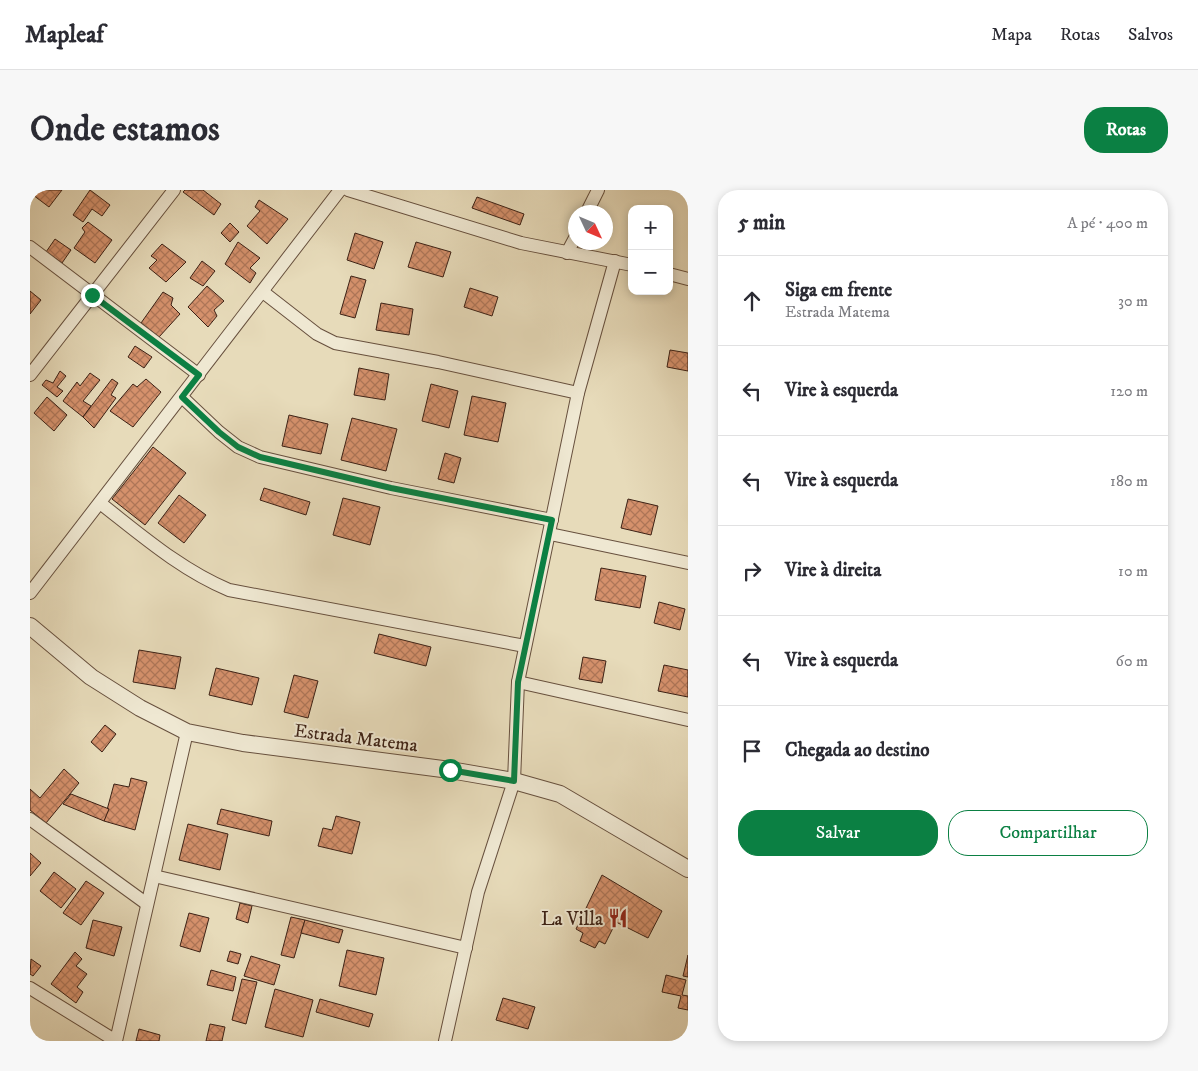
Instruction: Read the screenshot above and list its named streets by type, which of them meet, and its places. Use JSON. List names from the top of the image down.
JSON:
{
  "streets": {
    "street": ["Estrada Matema"]
  },
  "places": {
    "restaurant": ["La Villa"]
  },
  "north": "bottom right",
  "page": {
    "header": "Mapleaf",
    "nav": ["Mapa", "Rotas", "Salvos"],
    "buttons": [
      "Rotas",
      ["Salvar", "Compartilhar"]
    ],
    "title": "Onde estamos",
    "heading": ["5 min", "A pé · 400 m"],
    "map_buttons": ["+", "−"],
    "list": [
      ["Siga em frente", "Estrada Matema", "30 m"],
      ["Vire à esquerda", "120 m"],
      ["Vire à esquerda", "180 m"],
      ["Vire à direita", "10 m"],
      ["Vire à esquerda", "60 m"],
      "Chegada ao destino"
    ]
  }
}
